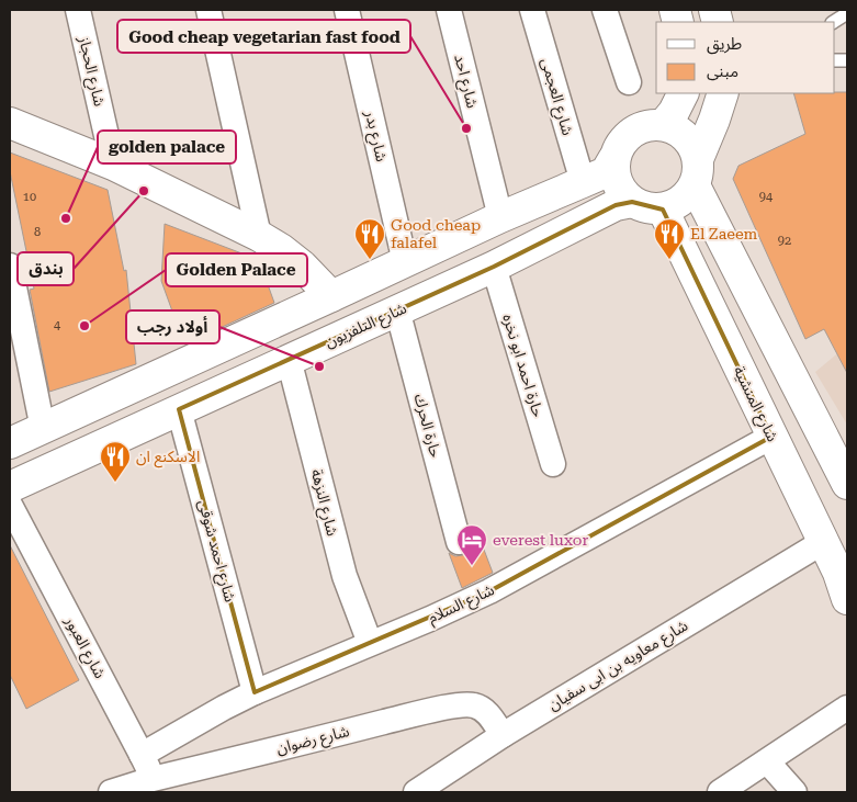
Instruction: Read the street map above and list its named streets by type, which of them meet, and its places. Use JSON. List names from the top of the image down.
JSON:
{
  "streets": {
    "main road": ["شارع التلفزيون", "شارع المنشية"],
    "street": [
      "شارع الحجاز",
      "شارع احد",
      "شارع العجمى",
      "شارع بدر",
      "حارة احمد ابو نخره",
      "حارة الحرك",
      "شارع النزهة",
      "شارع احمد شوقى",
      "شارع السلام",
      "شارع العبور",
      "شارع معاويه بن ابى سفيان",
      "شارع رضوان"
    ]
  },
  "crossings": [
    ["شارع التلفزيون", "حارة احمد ابو نخره"],
    ["شارع التلفزيون", "شارع المنشية"],
    ["شارع التلفزيون", "حارة الحرك"],
    ["شارع التلفزيون", "شارع النزهة"],
    ["شارع التلفزيون", "شارع احمد شوقى"],
    ["شارع المنشية", "شارع السلام"],
    ["شارع المنشية", "شارع معاويه بن ابى سفيان"],
    ["شارع النزهة", "شارع السلام"],
    ["شارع احمد شوقى", "شارع السلام"],
    ["شارع السلام", "شارع العبور"],
    ["شارع العبور", "شارع رضوان"],
    ["شارع معاويه بن ابى سفيان", "شارع رضوان"]
  ],
  "places": {
    "other": [
      "Good cheap vegetarian fast food",
      "بندق",
      "golden palace",
      "Golden Palace",
      "أولاد رجب"
    ],
    "restaurant": ["Good cheap falafel", "El Zaeem", "الاسكنع ان"],
    "hotel": ["everest luxor"]
  },
  "house_numbers": [
    "10",
    "94",
    "8",
    "92",
    "4"
  ],
  "legend": ["طريق", "مبنى"]
}
